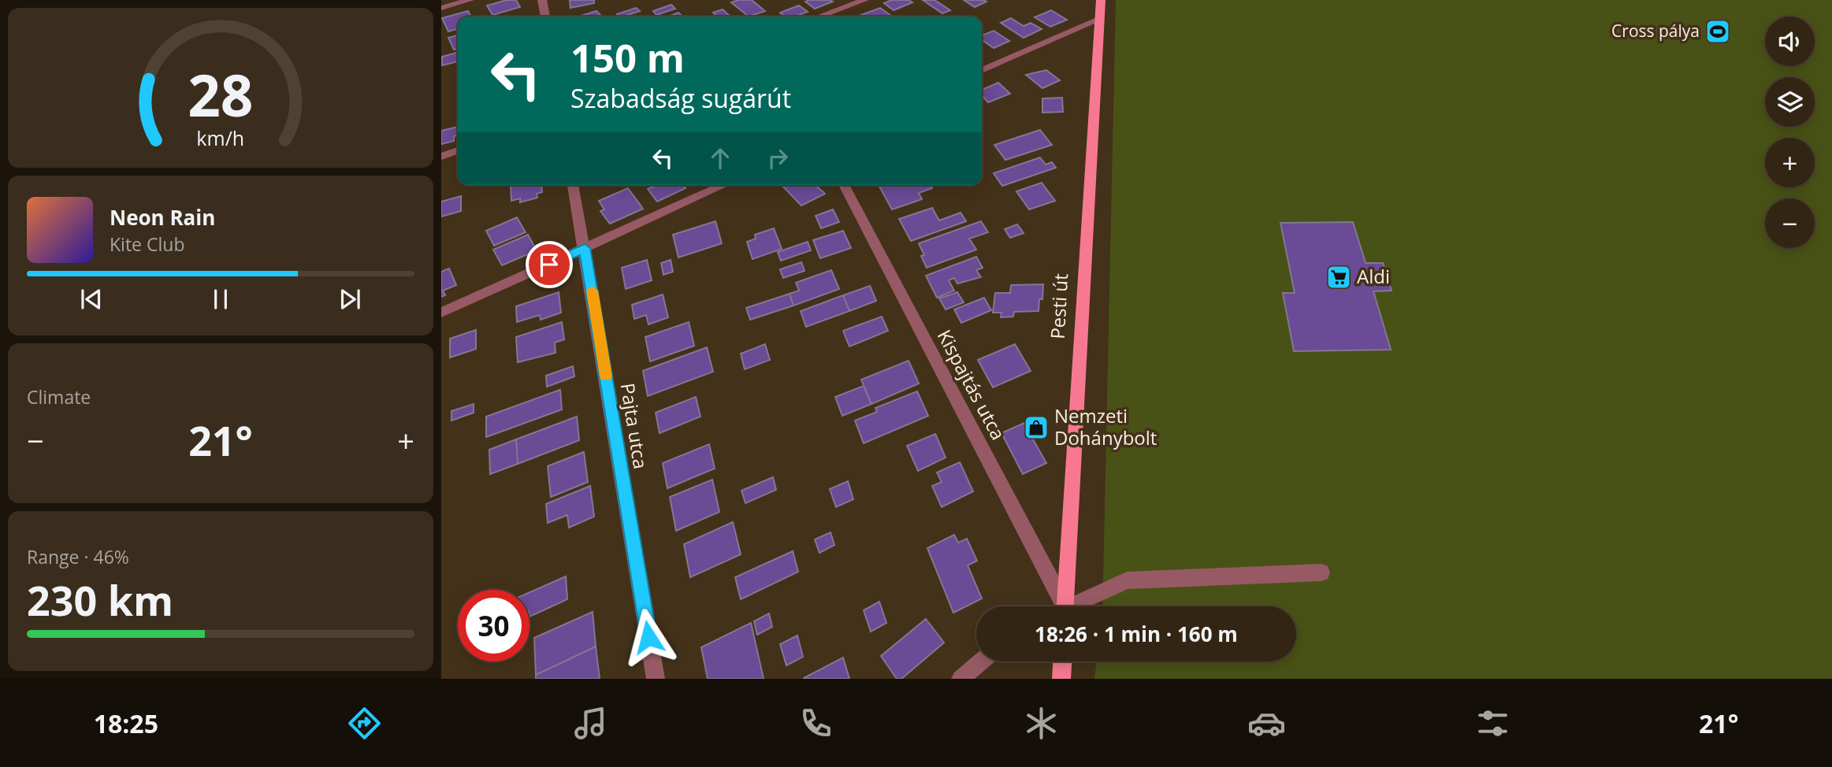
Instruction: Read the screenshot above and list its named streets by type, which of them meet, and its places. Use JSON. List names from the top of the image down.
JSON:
{
  "streets": {
    "main road": ["Pesti út"],
    "street": ["Kispajtás utca", "Pajta utca"]
  },
  "places": {
    "sports": ["Cross pálya"],
    "supermarket": ["Aldi"],
    "shop": ["Nemzeti Dohánybolt"]
  },
  "page": {
    "map_buttons": ["+", "−"],
    "turn": ["150 m", "Szabadság sugárút"],
    "song": ["Neon Rain", "Kite Club"],
    "tile": [
      "Climate",
      ["Range · 46%", "230 km"]
    ],
    "heat": ["−", "21°", "+"],
    "limit": "30",
    "trip": "18:26 · 1 min · 160 m",
    "tabs": ["18:25", "21°"],
    "gauge": ["28", "km/h"]
  }
}
